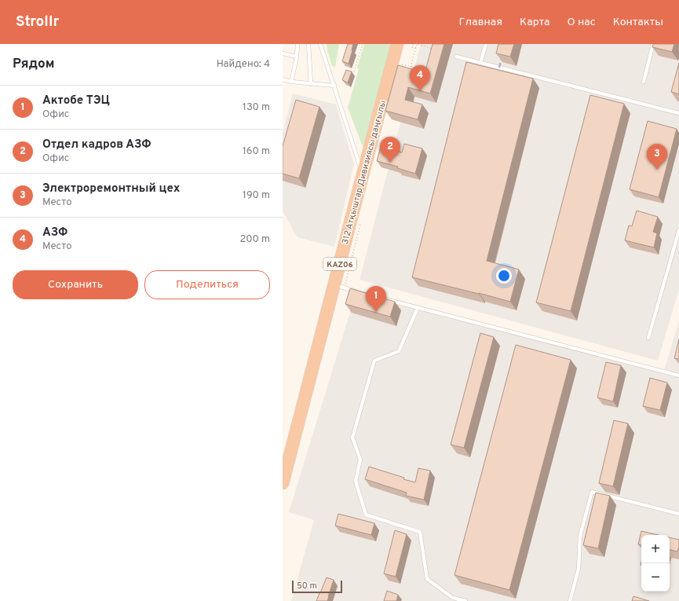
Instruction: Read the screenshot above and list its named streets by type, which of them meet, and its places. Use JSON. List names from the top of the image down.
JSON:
{
  "streets": {
    "highway": ["312 Атқыштар Дивизиясы даңғылы", "KАZ06"]
  },
  "scale_bar": "50 m",
  "page": {
    "header": "Strollr",
    "nav": [
      "Главная",
      "Карта",
      "О нас",
      "Контакты"
    ],
    "heading": ["Рядом", "Найдено: 4"],
    "pins": [
      "4",
      "2",
      "3",
      "1"
    ],
    "list": [
      {
        "mark": "1",
        "name": "Актобе ТЭЦ",
        "note": "Офис",
        "value": "130 m"
      },
      {
        "mark": "2",
        "name": "Отдел кадров АЗФ",
        "note": "Офис",
        "value": "160 m"
      },
      {
        "mark": "3",
        "name": "Электроремонтный цех",
        "note": "Место",
        "value": "190 m"
      },
      {
        "mark": "4",
        "name": "АЗФ",
        "note": "Место",
        "value": "200 m"
      }
    ],
    "buttons": ["Сохранить", "Поделиться"],
    "map_buttons": ["+", "−"],
    "scale": "50 m"
  }
}
